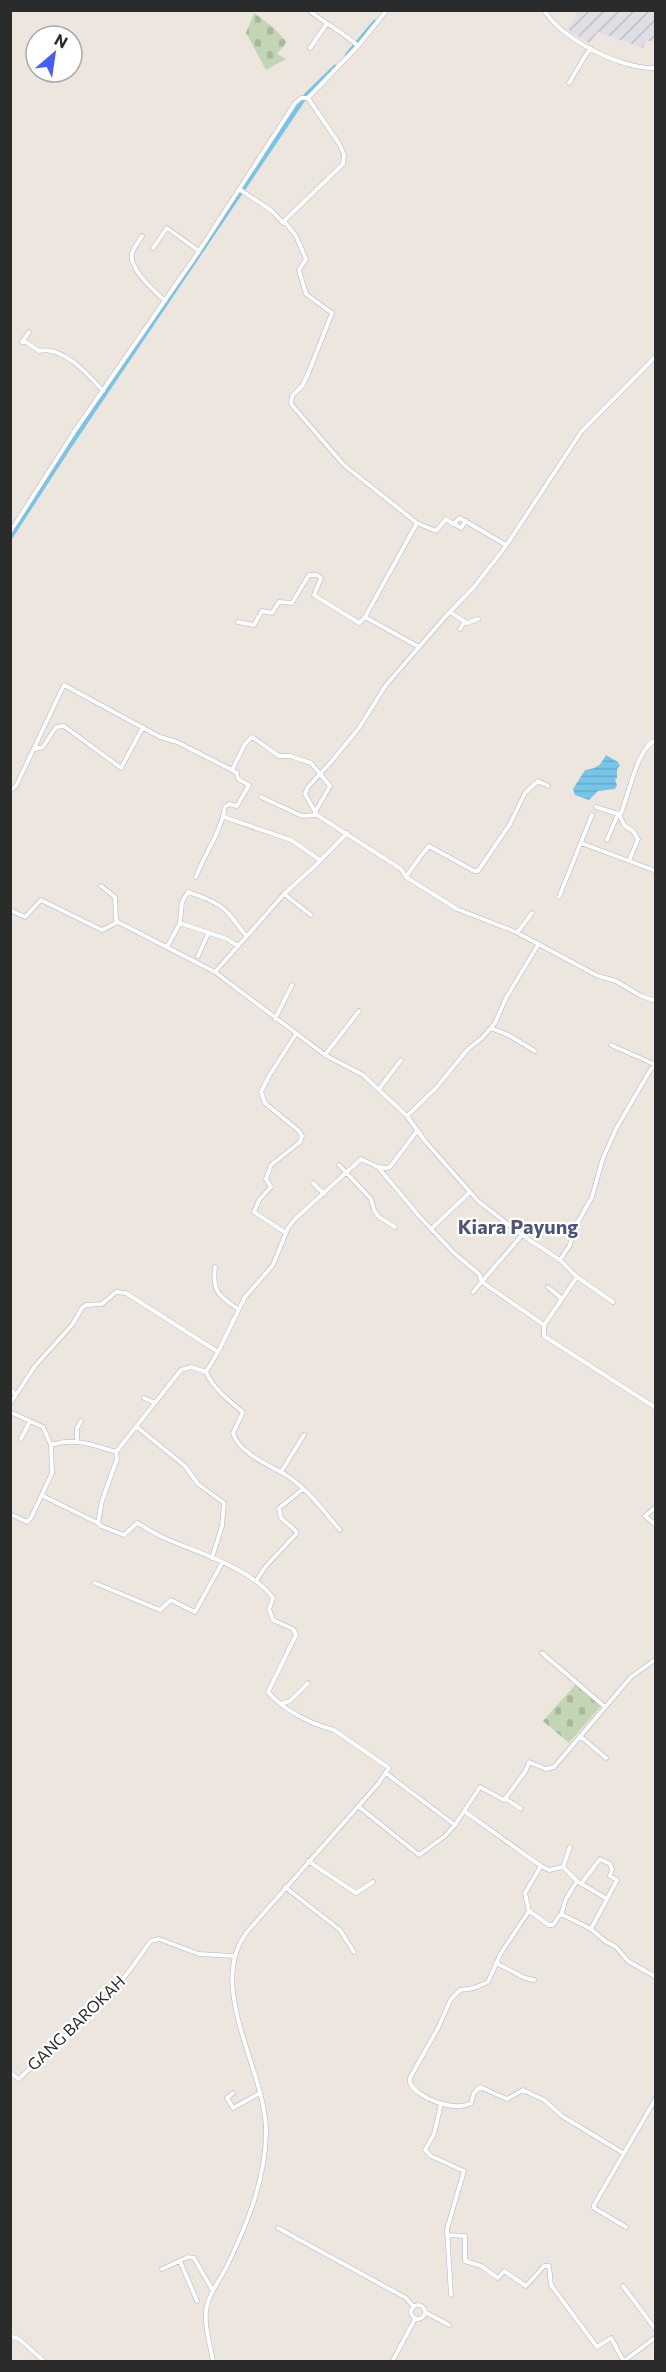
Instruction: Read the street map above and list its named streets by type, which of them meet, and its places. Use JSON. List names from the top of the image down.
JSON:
{
  "streets": {
    "street": ["GANG BAROKAH"]
  },
  "districts": ["Kiara Payung"],
  "north": "top right"
}
